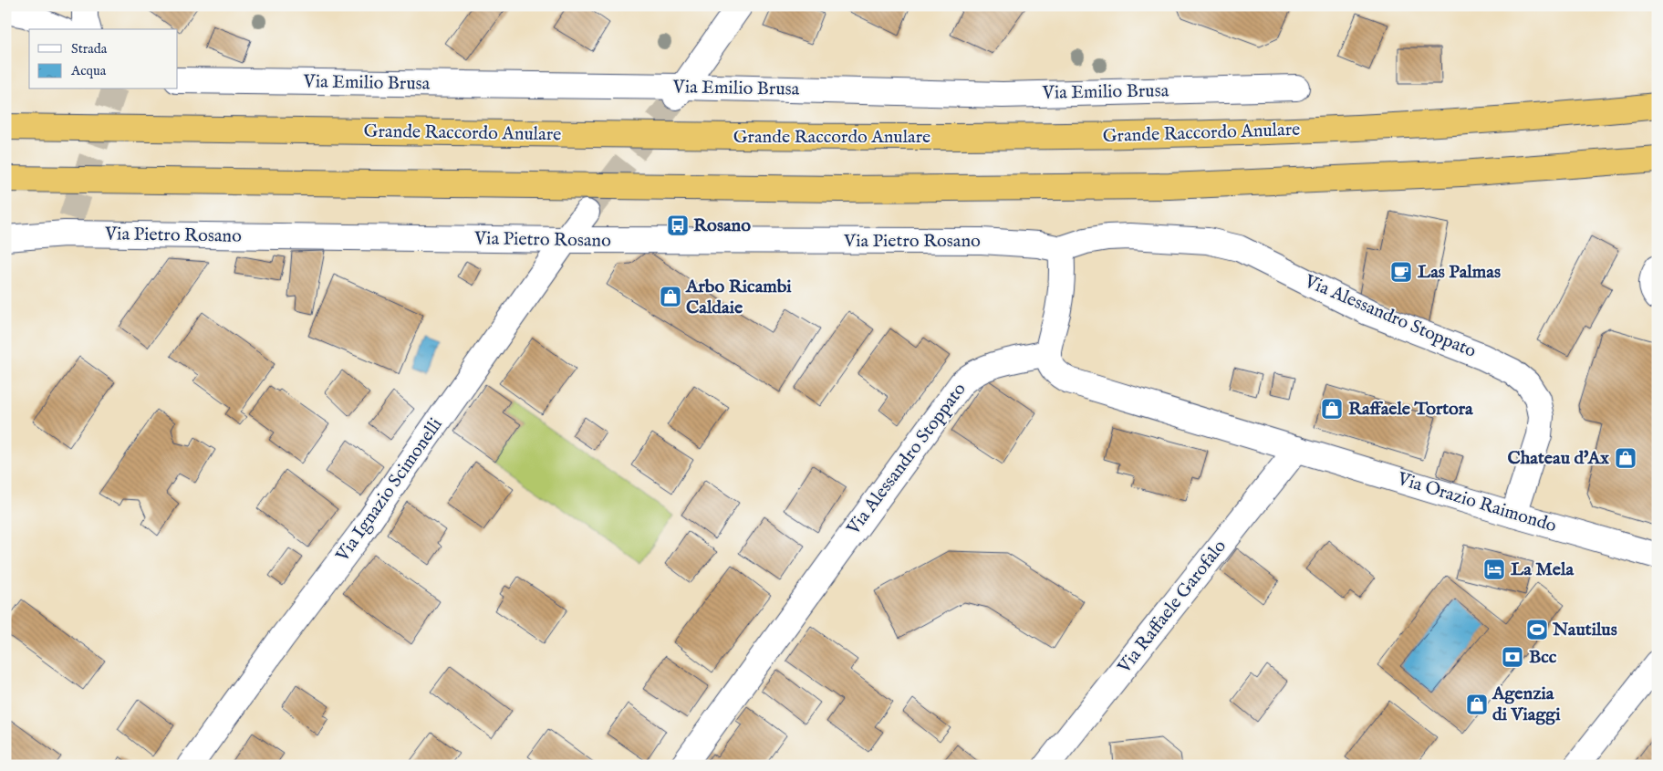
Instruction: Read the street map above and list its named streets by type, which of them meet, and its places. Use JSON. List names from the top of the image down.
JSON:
{
  "streets": {
    "highway": ["Grande Raccordo Anulare"],
    "street": [
      "Via Emilio Brusa",
      "Via Pietro Rosano",
      "Via Alessandro Stoppato",
      "Via Ignazio Scimonelli",
      "Via Orazio Raimondo",
      "Via Raffaele Garofalo"
    ]
  },
  "crossings": [
    ["Via Pietro Rosano", "Via Alessandro Stoppato"],
    ["Via Pietro Rosano", "Via Ignazio Scimonelli"],
    ["Via Alessandro Stoppato", "Via Orazio Raimondo"],
    ["Via Orazio Raimondo", "Via Raffaele Garofalo"]
  ],
  "places": {
    "bus stop": ["Rosano"],
    "cafe": ["Las Palmas"],
    "shop": [
      "Arbo Ricambi Caldaie",
      "Raffaele Tortora",
      "Chateau d'Ax",
      "Agenzia di Viaggi"
    ],
    "hotel": ["La Mela"],
    "sports": ["Nautilus"],
    "bank": ["Bcc"]
  },
  "legend": ["Strada", "Acqua"]
}
